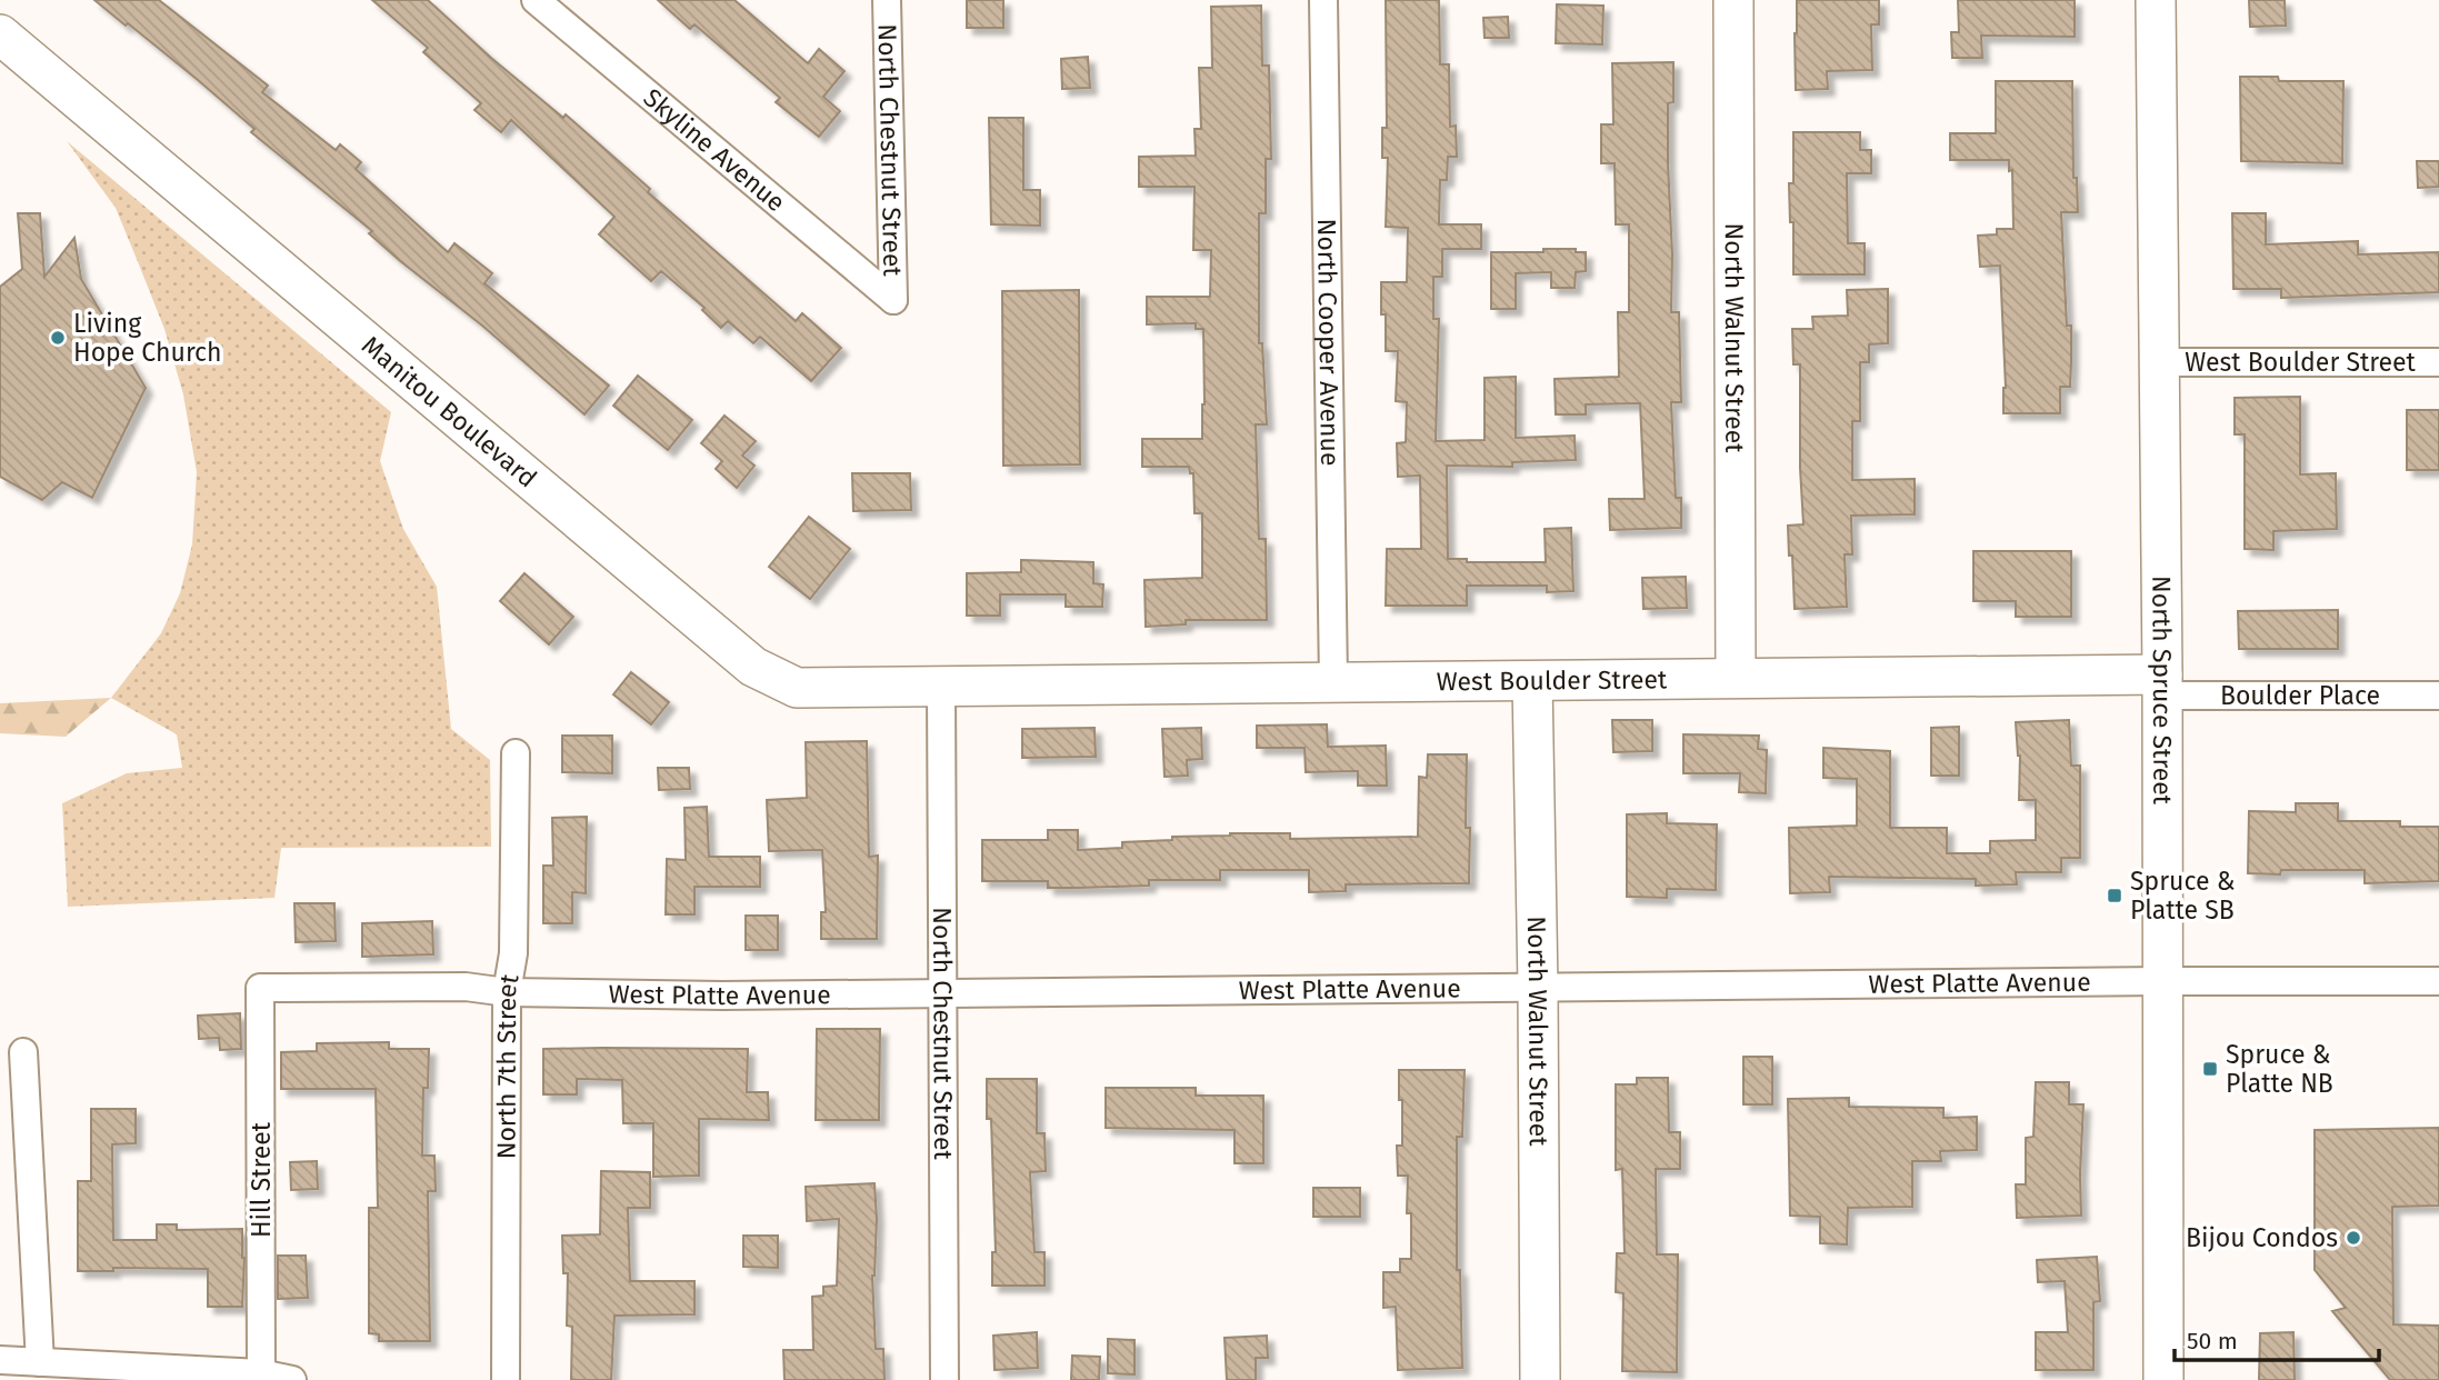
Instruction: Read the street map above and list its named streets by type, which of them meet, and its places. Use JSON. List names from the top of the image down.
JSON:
{
  "streets": {
    "street": [
      "Skyline Avenue",
      "North Chestnut Street",
      "North Walnut Street",
      "North Cooper Avenue",
      "West Boulder Street",
      "Manitou Boulevard",
      "North Spruce Street",
      "Boulder Place",
      "West Platte Avenue",
      "North 7th Street",
      "Hill Street"
    ]
  },
  "crossings": [
    ["Skyline Avenue", "North Chestnut Street"],
    ["North Chestnut Street", "West Boulder Street"],
    ["North Chestnut Street", "Manitou Boulevard"],
    ["North Chestnut Street", "West Platte Avenue"],
    ["North Walnut Street", "West Boulder Street"],
    ["North Walnut Street", "West Platte Avenue"],
    ["North Cooper Avenue", "West Boulder Street"],
    ["West Boulder Street", "Manitou Boulevard"],
    ["West Boulder Street", "North Spruce Street"],
    ["West Boulder Street", "Boulder Place"],
    ["North Spruce Street", "Boulder Place"],
    ["North Spruce Street", "West Platte Avenue"],
    ["West Platte Avenue", "North 7th Street"],
    ["West Platte Avenue", "Hill Street"]
  ],
  "places": {
    "other": ["Living Hope Church", "Bijou Condos"],
    "transit": ["Spruce & Platte SB", "Spruce & Platte NB"]
  },
  "scale_bar": "50 m"
}
